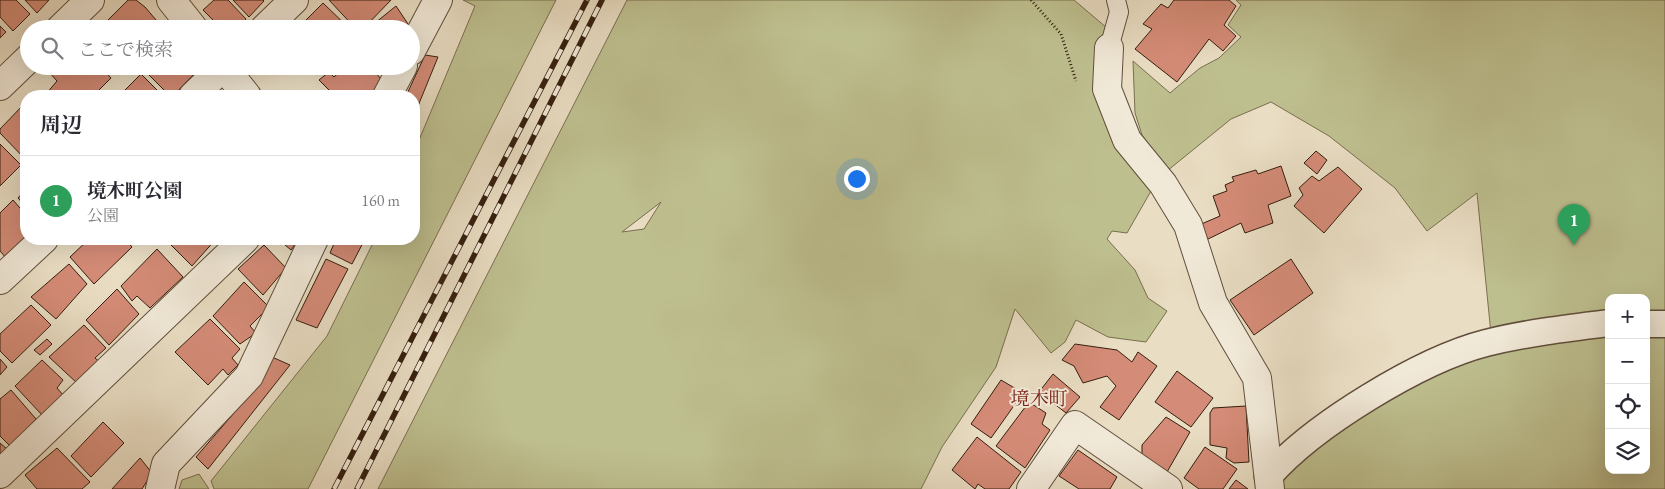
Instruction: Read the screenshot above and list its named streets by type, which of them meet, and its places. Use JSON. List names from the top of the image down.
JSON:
{
  "districts": ["境木町"],
  "page": {
    "search": "ここで検索",
    "heading": "周辺",
    "list": [
      {
        "mark": "1",
        "name": "境木町公園",
        "note": "公園",
        "value": "160 m"
      }
    ],
    "pins": "1",
    "map_buttons": ["+", "−"]
  }
}
